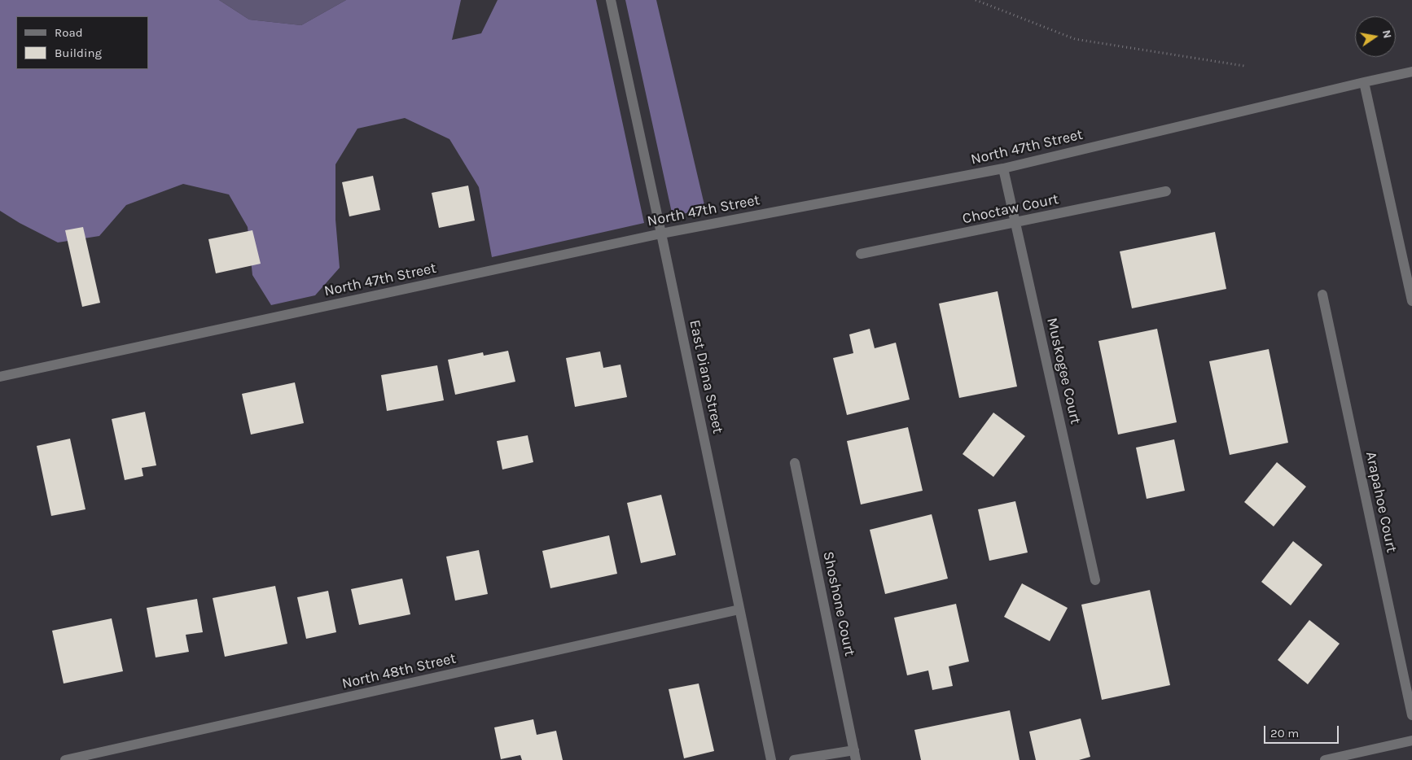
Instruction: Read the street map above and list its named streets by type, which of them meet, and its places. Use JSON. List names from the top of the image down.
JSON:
{
  "streets": {
    "street": [
      "North 47th Street",
      "Choctaw Court",
      "Muskogee Court",
      "East Diana Street",
      "Arapahoe Court",
      "Shoshone Court",
      "North 48th Street"
    ]
  },
  "crossings": [
    ["North 47th Street", "Muskogee Court"],
    ["North 47th Street", "East Diana Street"],
    ["Choctaw Court", "Muskogee Court"],
    ["East Diana Street", "North 48th Street"]
  ],
  "legend": ["Road", "Building"],
  "scale_bar": "20 m",
  "north": "right"
}
